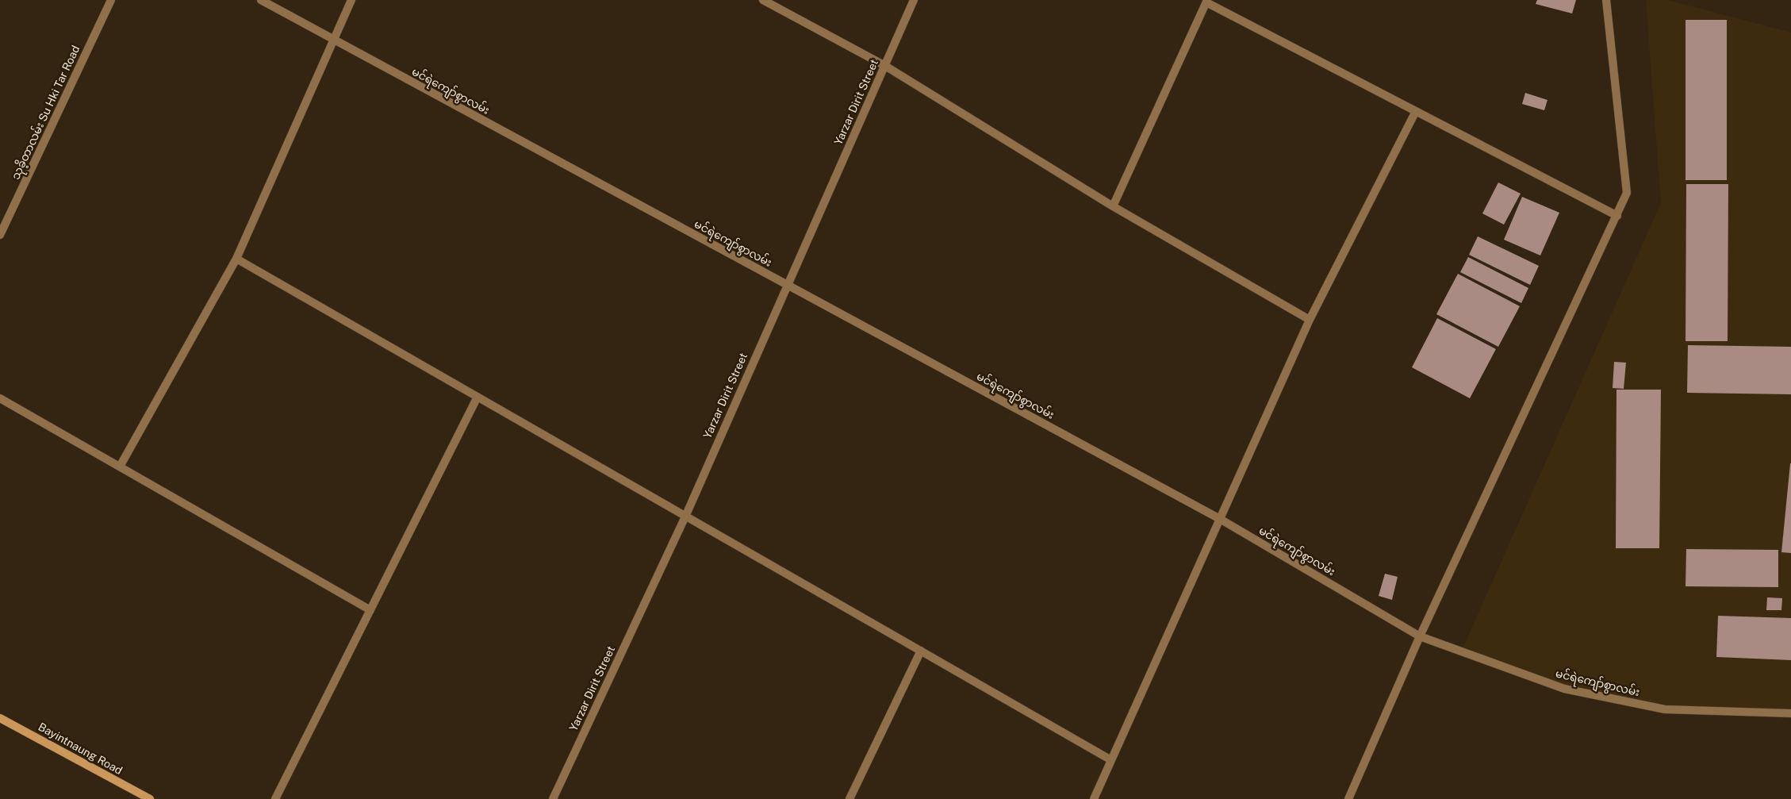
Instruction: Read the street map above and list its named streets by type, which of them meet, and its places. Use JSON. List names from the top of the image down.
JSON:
{
  "streets": {
    "street": [
      "မင်ရဲကျော်စွာလမ်း",
      "Yarzar Dirit Street",
      "သုခိ့တာလမ်း Su Hki Tar Road",
      "Bayintnaung Road"
    ]
  },
  "crossings": [
    ["မင်ရဲကျော်စွာလမ်း", "Yarzar Dirit Street"]
  ]
}
